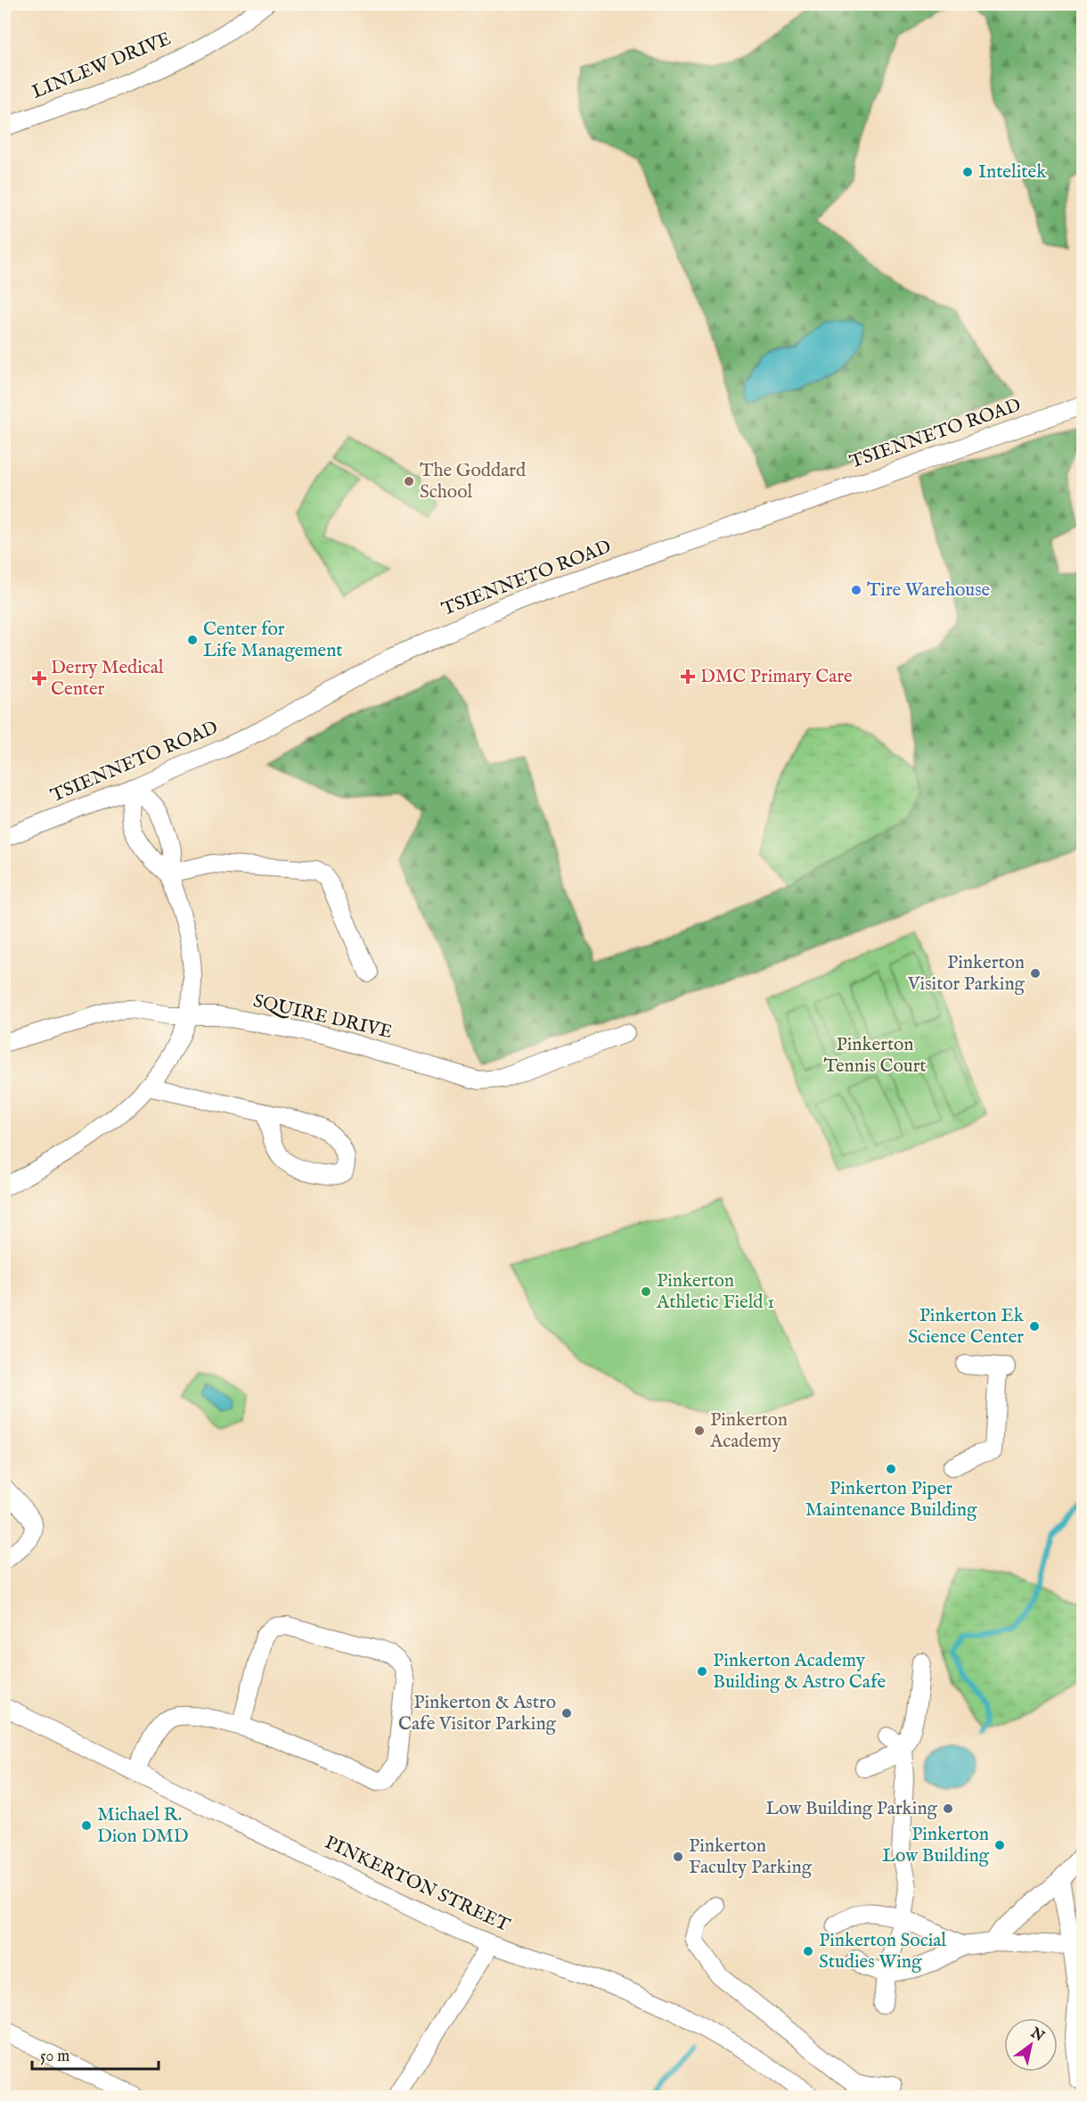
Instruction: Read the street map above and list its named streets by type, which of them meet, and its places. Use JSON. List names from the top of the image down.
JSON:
{
  "streets": {
    "street": [
      "LINLEW DRIVE",
      "TSIENNETO ROAD",
      "SQUIRE DRIVE",
      "PINKERTON STREET"
    ]
  },
  "parks": ["Pinkerton Tennis Court"],
  "places": {
    "other": [
      "Intelitek",
      "The Goddard School",
      "Tire Warehouse",
      "Center for Life Management",
      "Pinkerton Visitor Parking",
      "Pinkerton Athletic Field 1",
      "Pinkerton Ek Science Center",
      "Pinkerton Academy",
      "Pinkerton Piper Maintenance Building",
      "Pinkerton Academy Building & Astro Cafe",
      "Pinkerton & Astro Cafe Visitor Parking",
      "Low Building Parking",
      "Michael R. Dion DMD",
      "Pinkerton Low Building",
      "Pinkerton Faculty Parking",
      "Pinkerton Social Studies Wing"
    ],
    "health": ["DMC Primary Care", "Derry Medical Center"]
  },
  "scale_bar": "50 m",
  "north": "top right"
}
